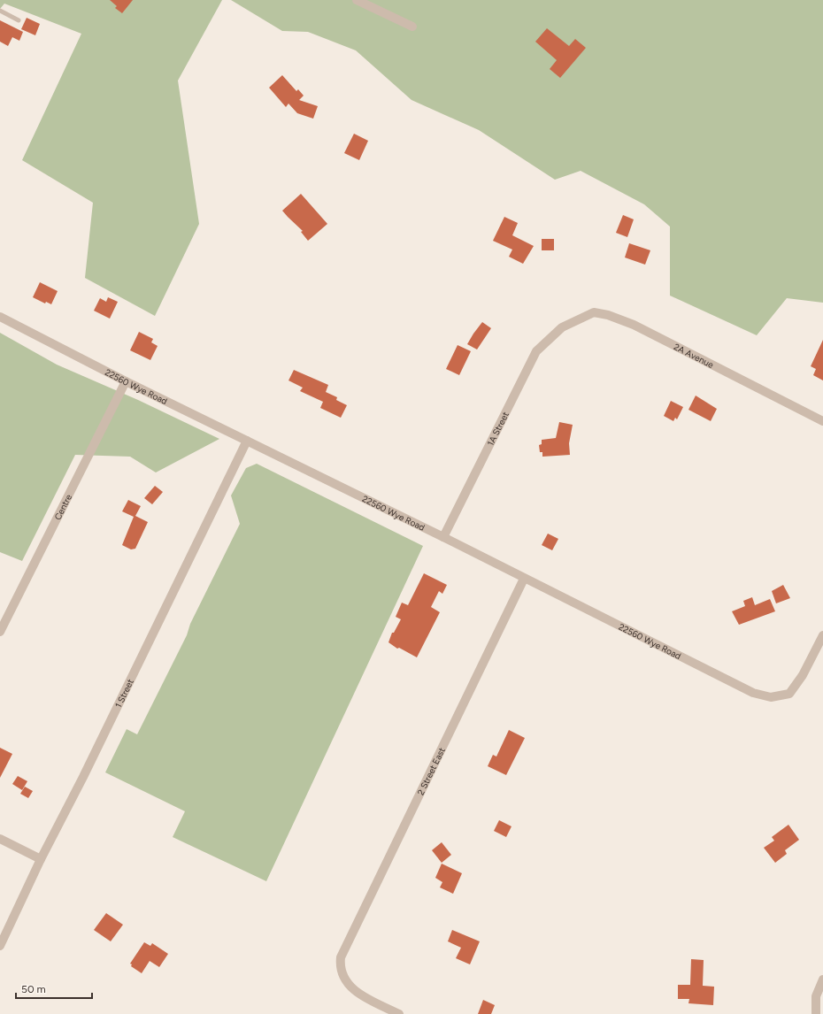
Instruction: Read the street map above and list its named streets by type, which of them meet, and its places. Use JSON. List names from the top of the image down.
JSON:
{
  "streets": {
    "street": [
      "2A Avenue",
      "22560 Wye Road",
      "1A Street",
      "Centre",
      "1 Street",
      "2 Street East"
    ]
  },
  "crossings": [
    ["2A Avenue", "1A Street"],
    ["22560 Wye Road", "1A Street"],
    ["22560 Wye Road", "Centre"],
    ["22560 Wye Road", "1 Street"],
    ["22560 Wye Road", "2 Street East"]
  ],
  "scale_bar": "50 m"
}
